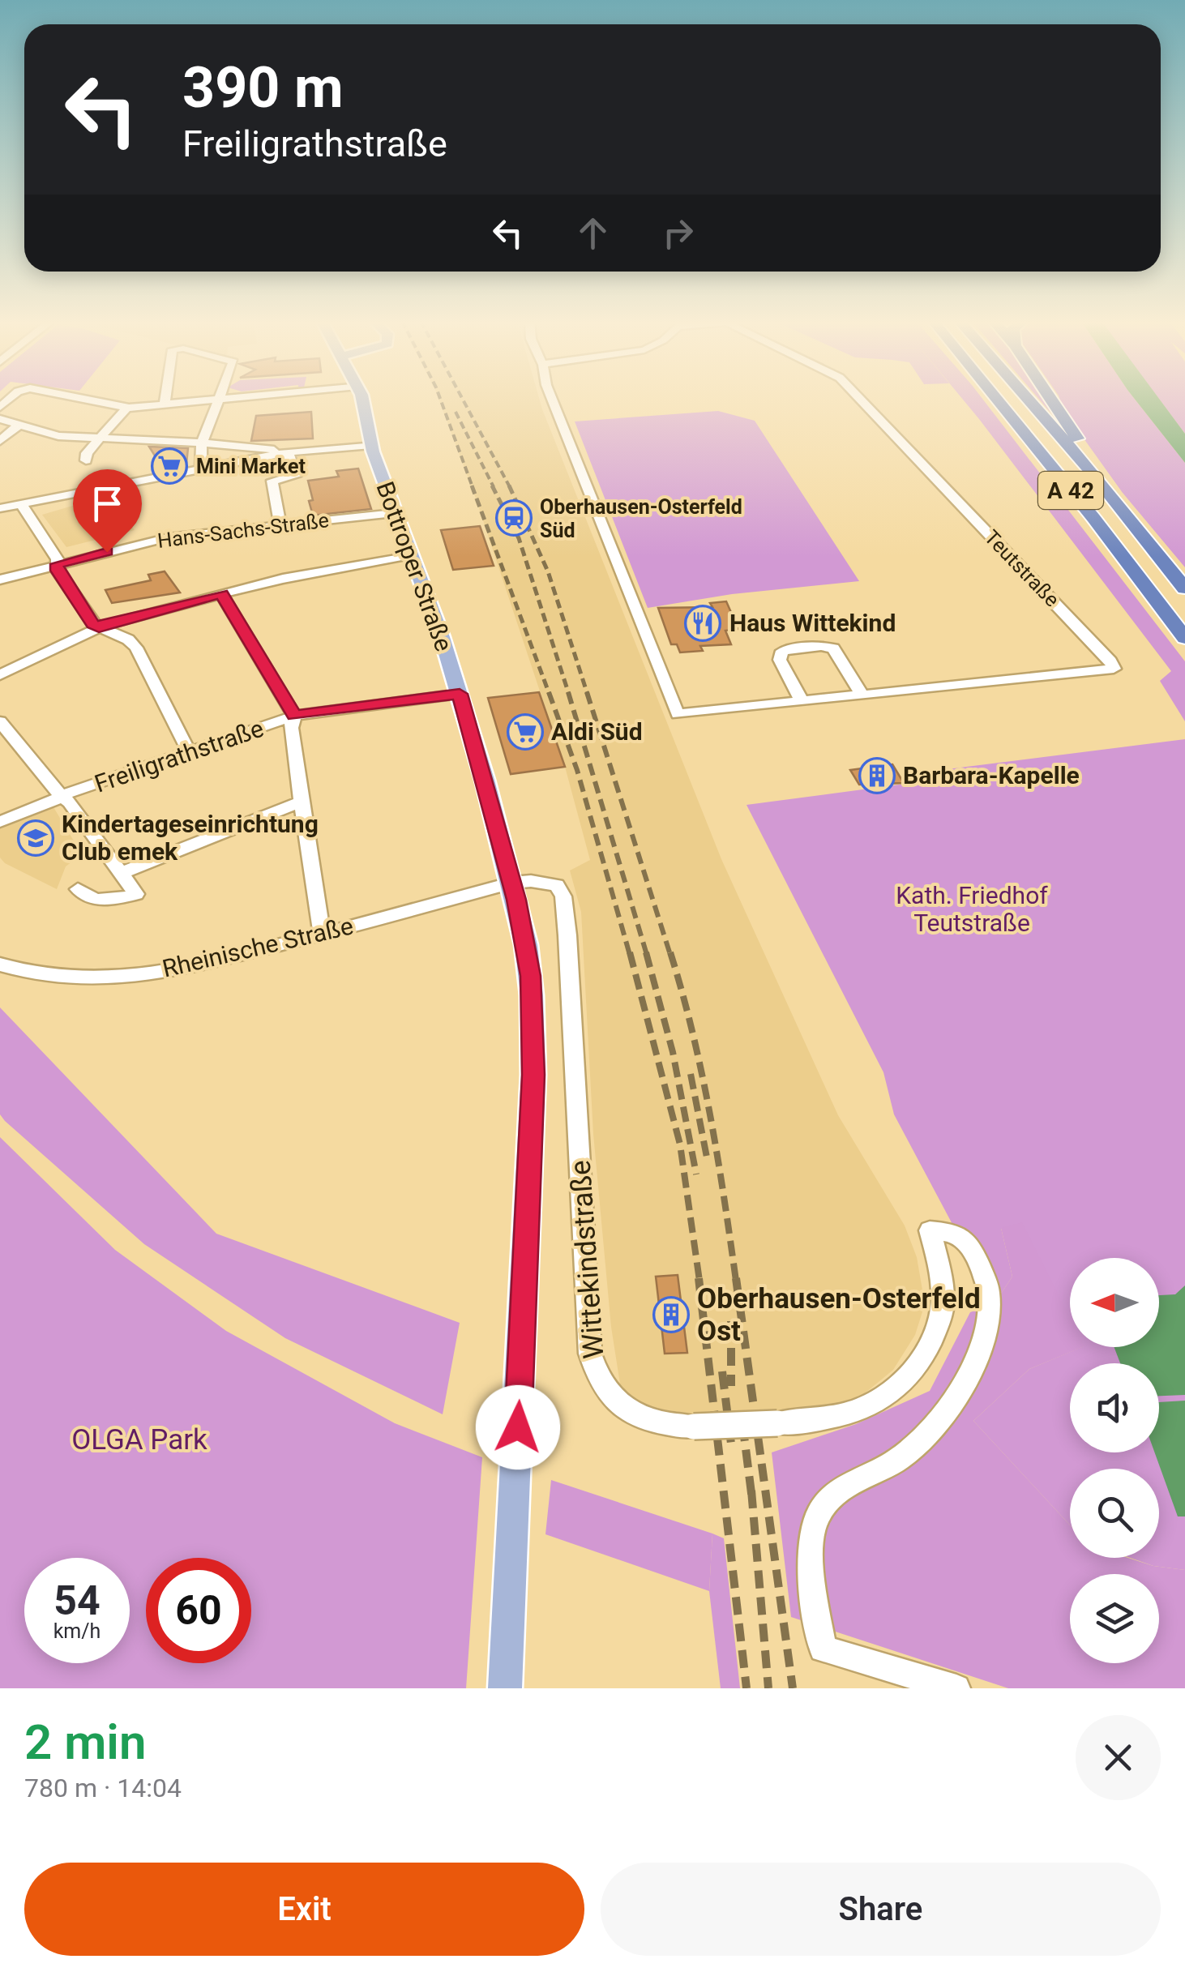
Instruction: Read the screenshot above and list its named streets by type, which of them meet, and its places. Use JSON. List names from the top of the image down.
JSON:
{
  "streets": {
    "highway": ["A 42"],
    "main road": ["Bottroper Straße"],
    "street": [
      "Hans-Sachs-Straße",
      "Teutstraße",
      "Freiligrathstraße",
      "Rheinische Straße",
      "Wittekindstraße"
    ]
  },
  "crossings": [
    ["Hans-Sachs-Straße", "Bottroper Straße"],
    ["Bottroper Straße", "Freiligrathstraße"],
    ["Bottroper Straße", "Rheinische Straße"],
    ["Bottroper Straße", "Wittekindstraße"],
    ["Rheinische Straße", "Wittekindstraße"]
  ],
  "parks": ["Kath. Friedhof Teutstraße", "OLGA Park"],
  "places": {
    "supermarket": ["Mini Market", "Aldi Süd"],
    "station": ["Oberhausen-Osterfeld Süd"],
    "restaurant": ["Haus Wittekind"],
    "building": ["Barbara-Kapelle", "Oberhausen-Osterfeld Ost"],
    "school or university": ["Kindertageseinrichtung Club emek"]
  },
  "north": "left",
  "page": {
    "turn": ["390 m", "Freiligrathstraße"],
    "speed": "54 km/h",
    "limit": "60",
    "heading": ["2 min", "780 m · 14:04"],
    "buttons": ["Exit", "Share"]
  }
}
